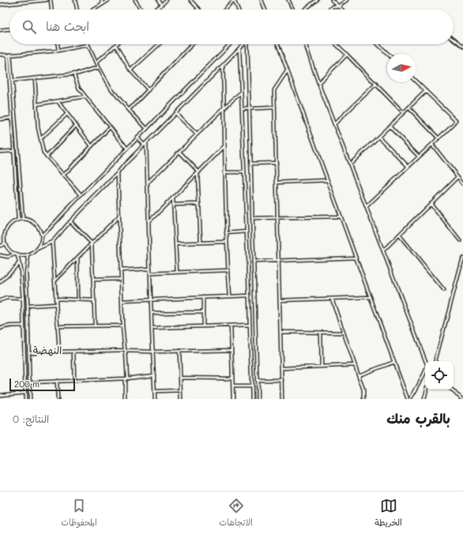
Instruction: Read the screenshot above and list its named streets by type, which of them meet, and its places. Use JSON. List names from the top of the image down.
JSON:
{
  "districts": ["النهضة"],
  "scale_bar": "200 m",
  "north": "right",
  "page": {
    "search": "ابحث هنا",
    "scale": "200 m",
    "heading": ["بالقرب منك", "النتائج: 0"],
    "nav": ["الخريطة", "الاتجاهات", "المحفوظات"]
  }
}
